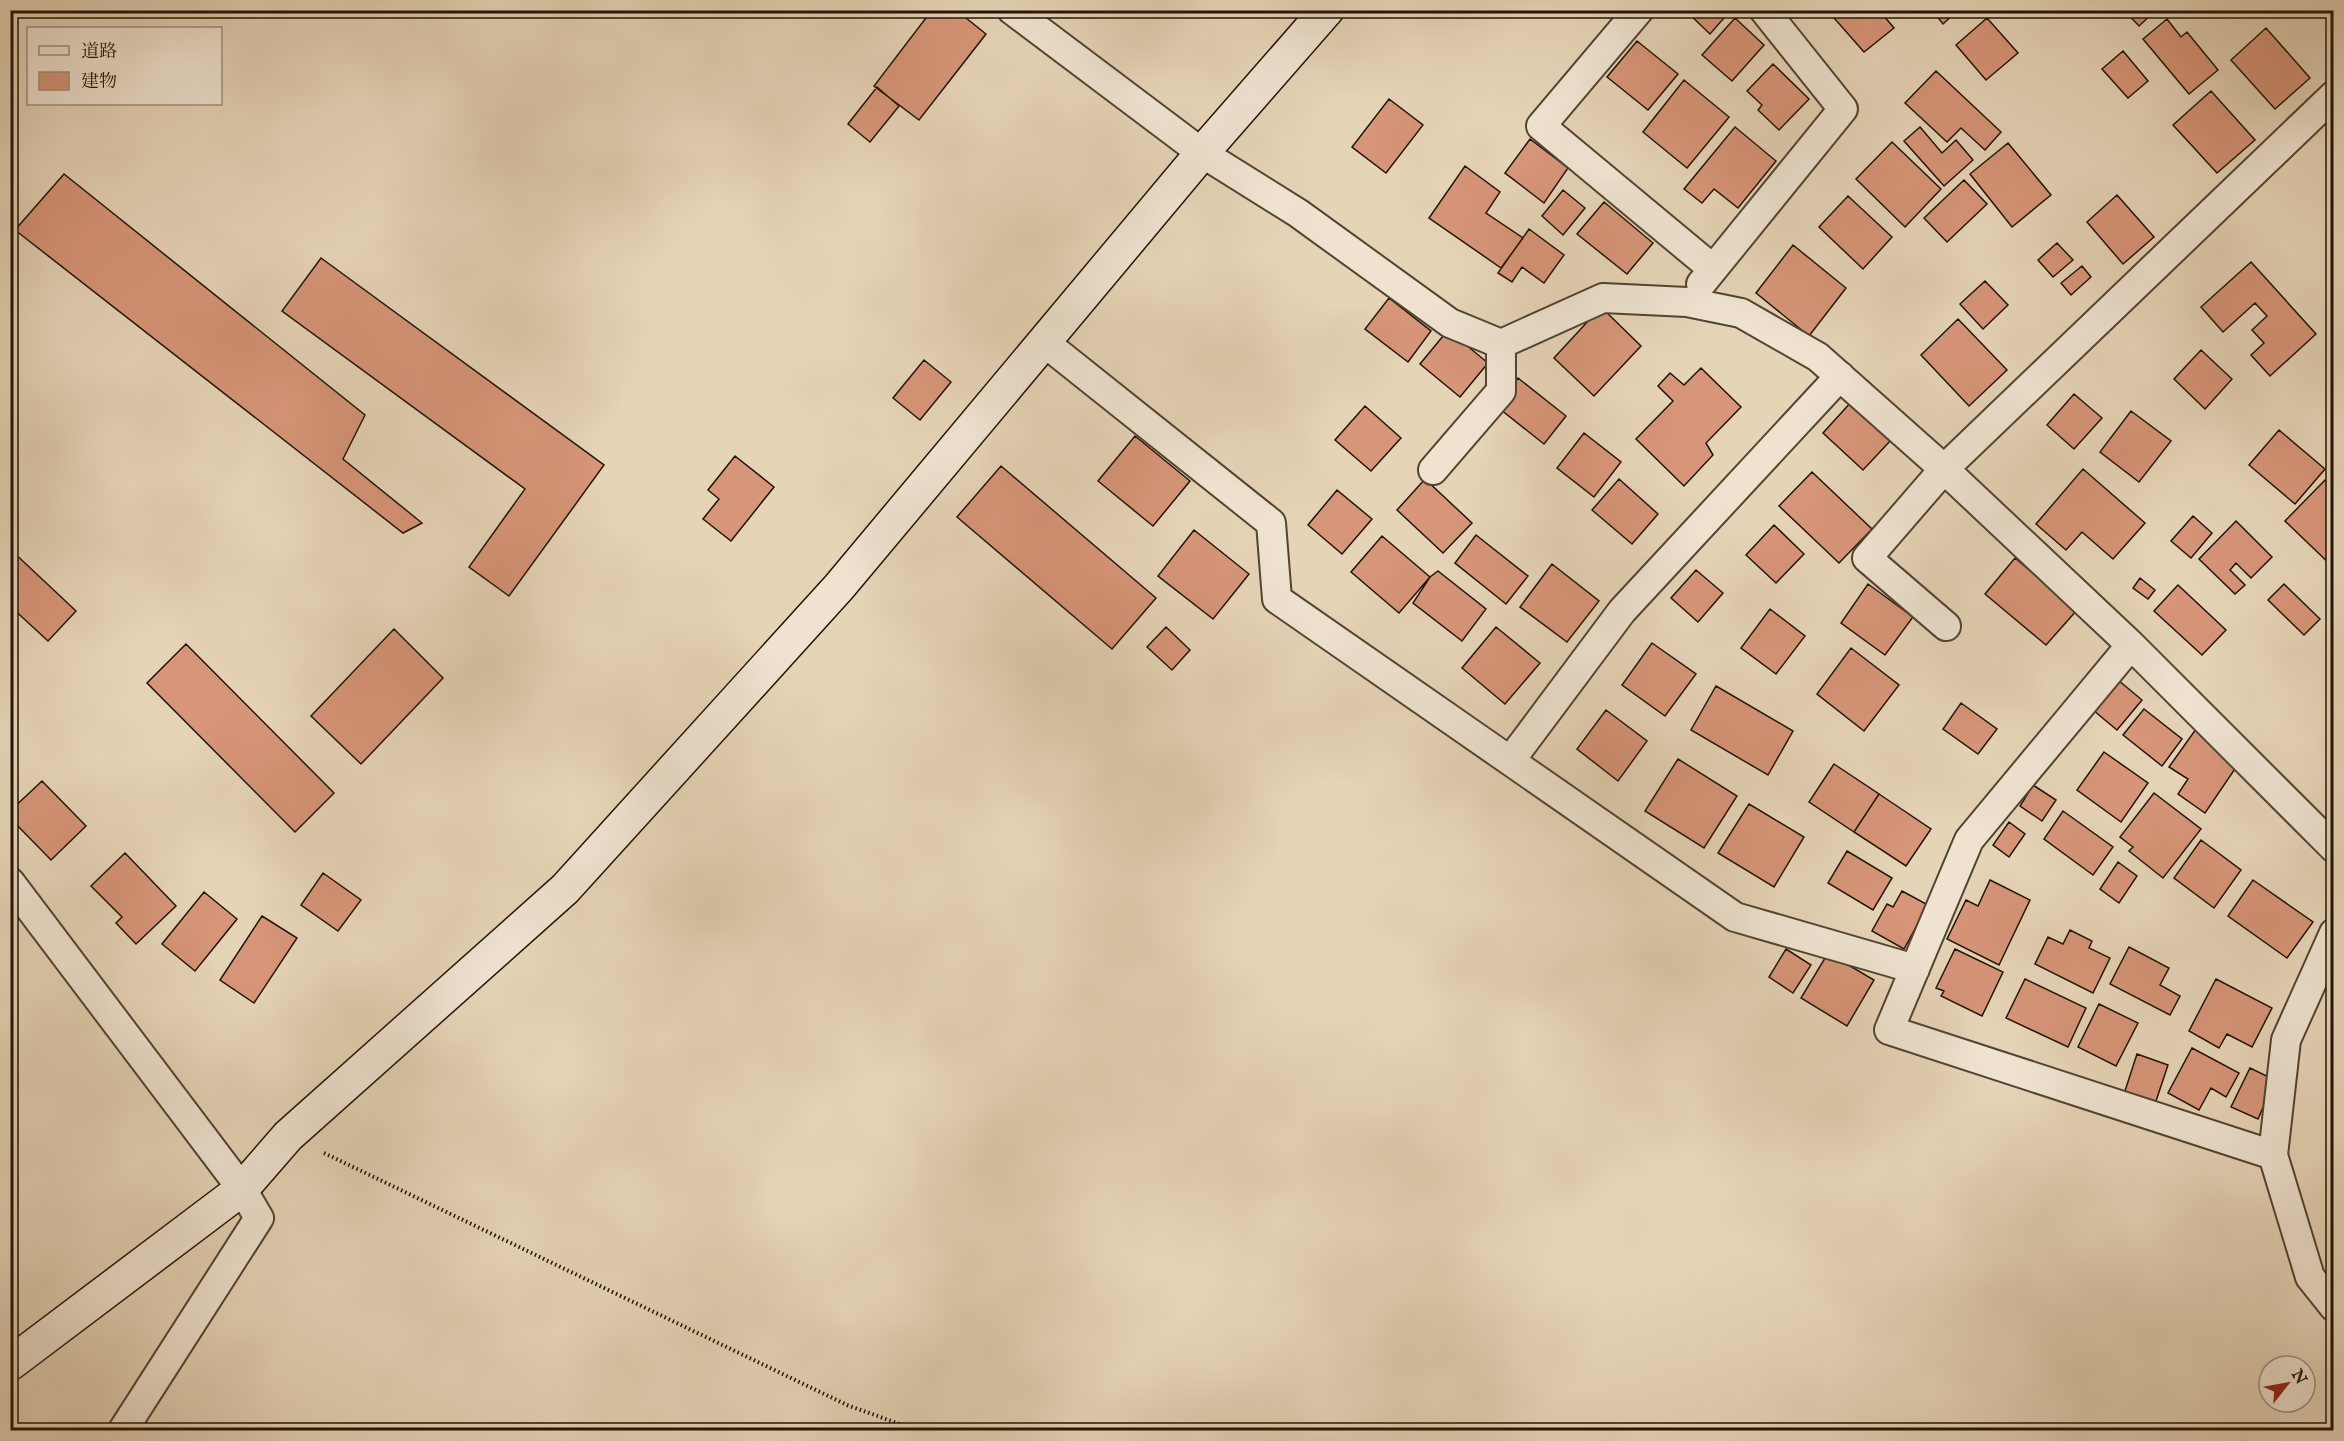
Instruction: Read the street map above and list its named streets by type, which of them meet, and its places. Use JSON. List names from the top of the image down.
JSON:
{
  "legend": ["道路", "建物"],
  "north": "top right"
}
